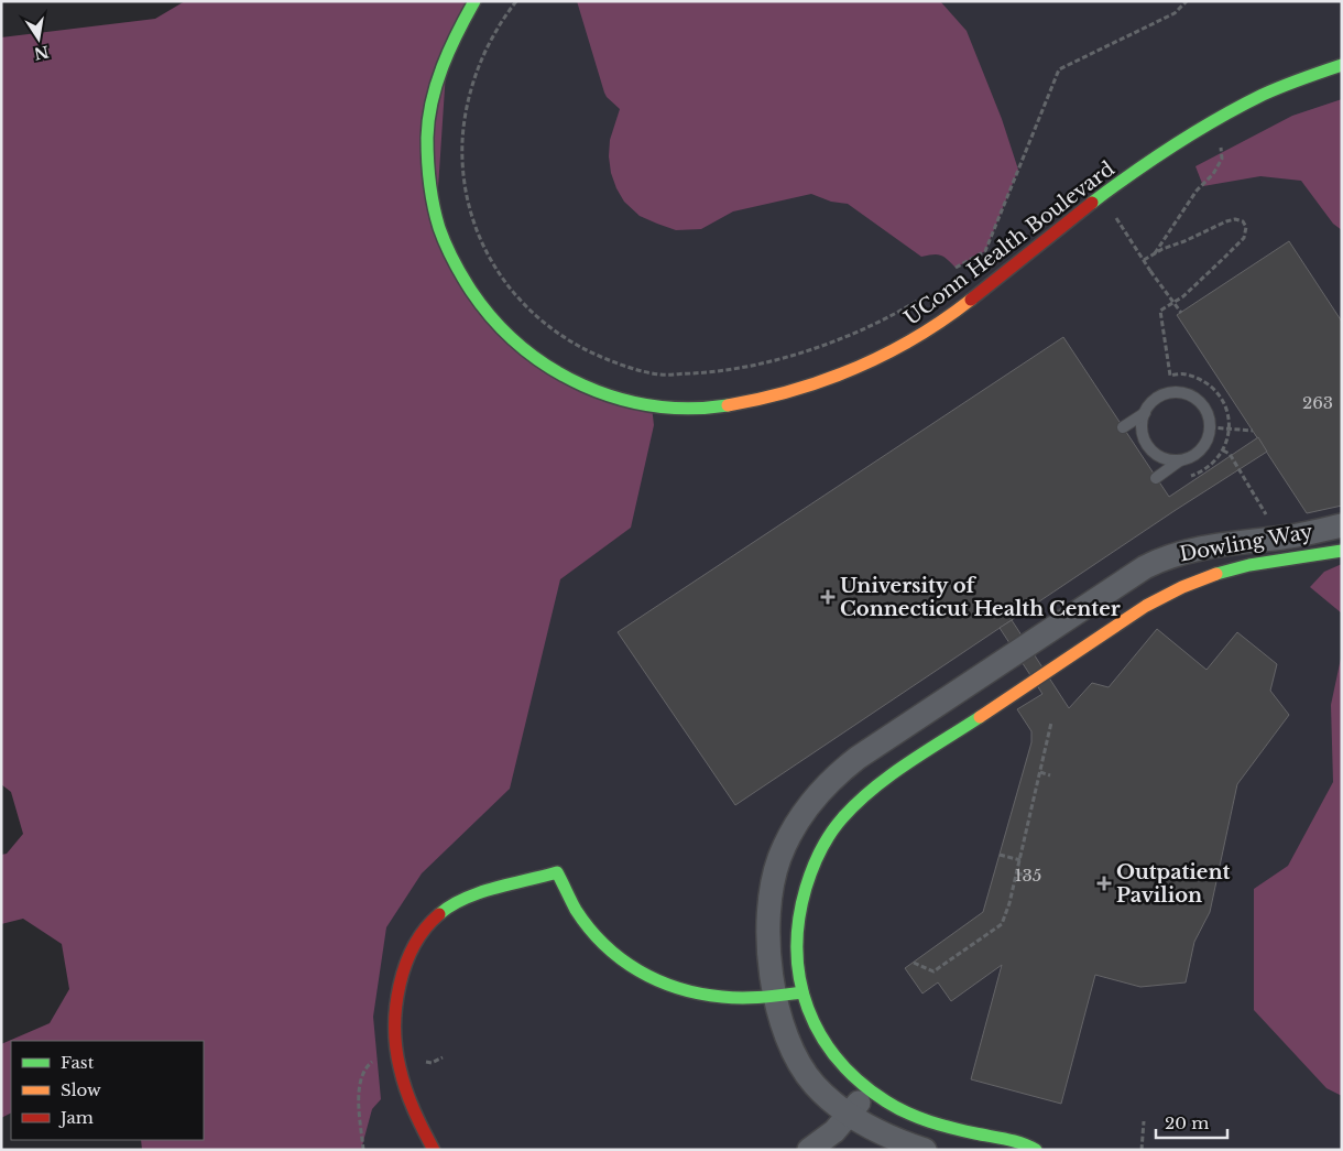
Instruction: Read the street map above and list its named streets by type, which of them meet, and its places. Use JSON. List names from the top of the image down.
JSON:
{
  "streets": {
    "street": ["UConn Health Boulevard", "Dowling Way"]
  },
  "places": {
    "health": ["University of Connecticut Health Center", "Outpatient Pavilion"]
  },
  "house_numbers": ["263", "135"],
  "legend": ["Fast", "Slow", "Jam"],
  "scale_bar": "20 m",
  "north": "bottom"
}
